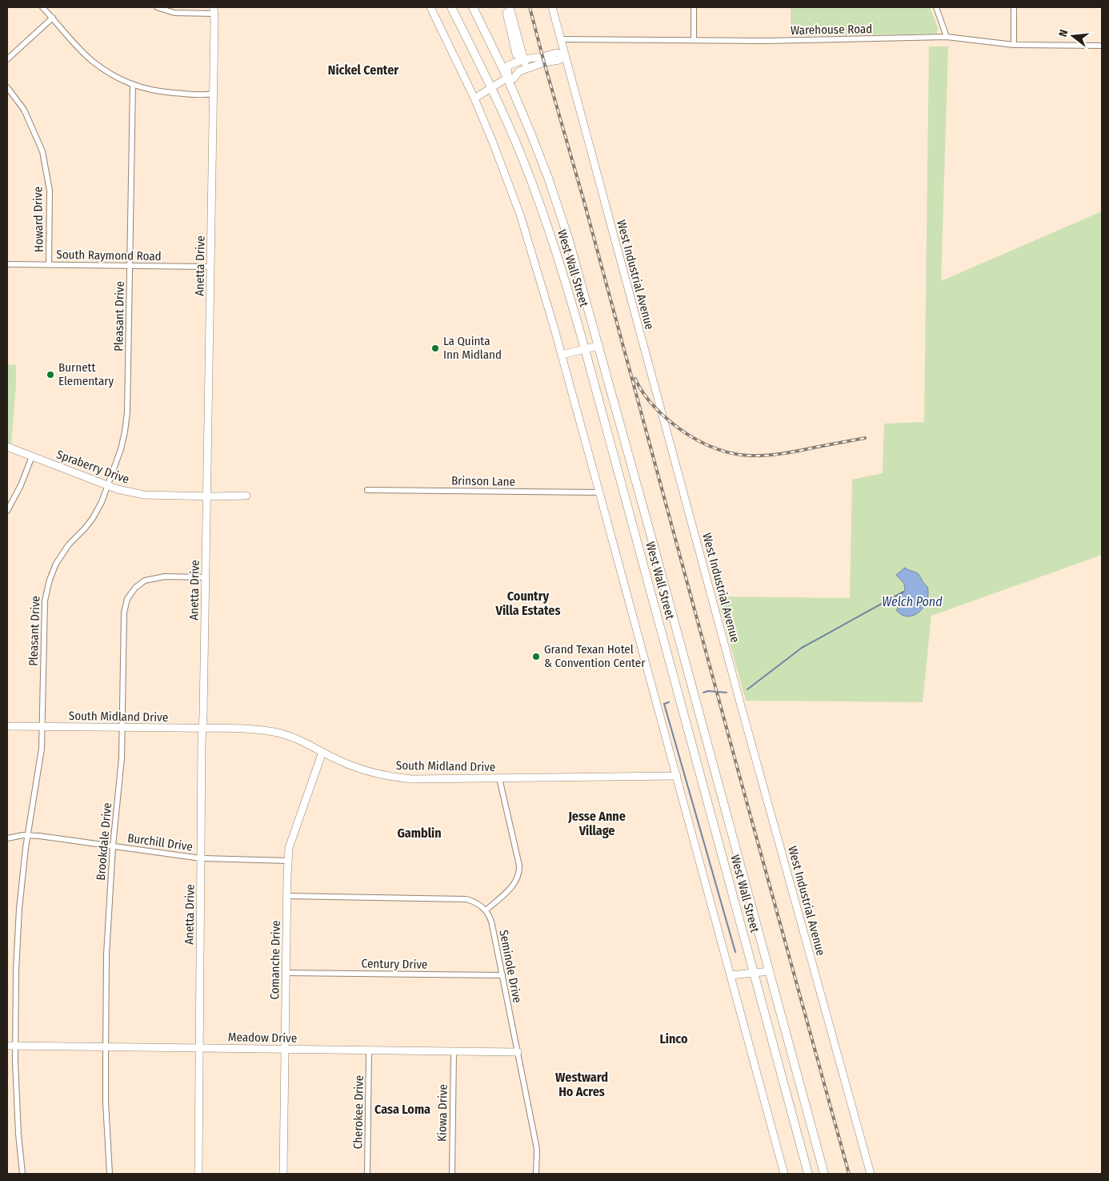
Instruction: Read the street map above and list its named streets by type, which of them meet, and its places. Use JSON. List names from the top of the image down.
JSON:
{
  "streets": {
    "main road": ["West Wall Street"],
    "street": [
      "Warehouse Road",
      "Howard Drive",
      "South Raymond Road",
      "Anetta Drive",
      "West Industrial Avenue",
      "Pleasant Drive",
      "Spraberry Drive",
      "Brinson Lane",
      "South Midland Drive",
      "Brookdale Drive",
      "Burchill Drive",
      "Comanche Drive",
      "Century Drive",
      "Seminole Drive",
      "Meadow Drive",
      "Cherokee Drive",
      "Kiowa Drive"
    ]
  },
  "crossings": [
    ["Warehouse Road", "West Industrial Avenue"],
    ["Howard Drive", "South Raymond Road"],
    ["South Raymond Road", "Anetta Drive"],
    ["South Raymond Road", "Pleasant Drive"],
    ["Anetta Drive", "Spraberry Drive"],
    ["Anetta Drive", "South Midland Drive"],
    ["Anetta Drive", "Brookdale Drive"],
    ["Anetta Drive", "Burchill Drive"],
    ["Anetta Drive", "Meadow Drive"],
    ["Pleasant Drive", "Spraberry Drive"],
    ["Pleasant Drive", "South Midland Drive"],
    ["Pleasant Drive", "Burchill Drive"],
    ["Pleasant Drive", "Meadow Drive"],
    ["South Midland Drive", "Brookdale Drive"],
    ["South Midland Drive", "Comanche Drive"],
    ["Brookdale Drive", "Burchill Drive"],
    ["Brookdale Drive", "Meadow Drive"],
    ["Burchill Drive", "Comanche Drive"],
    ["Comanche Drive", "Century Drive"],
    ["Comanche Drive", "Meadow Drive"],
    ["Century Drive", "Seminole Drive"],
    ["Seminole Drive", "Meadow Drive"],
    ["Meadow Drive", "Cherokee Drive"],
    ["Meadow Drive", "Kiowa Drive"]
  ],
  "districts": [
    "Nickel Center",
    "Country Villa Estates",
    "Jesse Anne Village",
    "Gamblin",
    "Linco",
    "Westward Ho Acres",
    "Casa Loma"
  ],
  "water": ["Welch Pond"],
  "places": ["La Quinta Inn Midland", "Burnett Elementary", "Grand Texan Hotel & Convention Center"],
  "north": "left"
}
